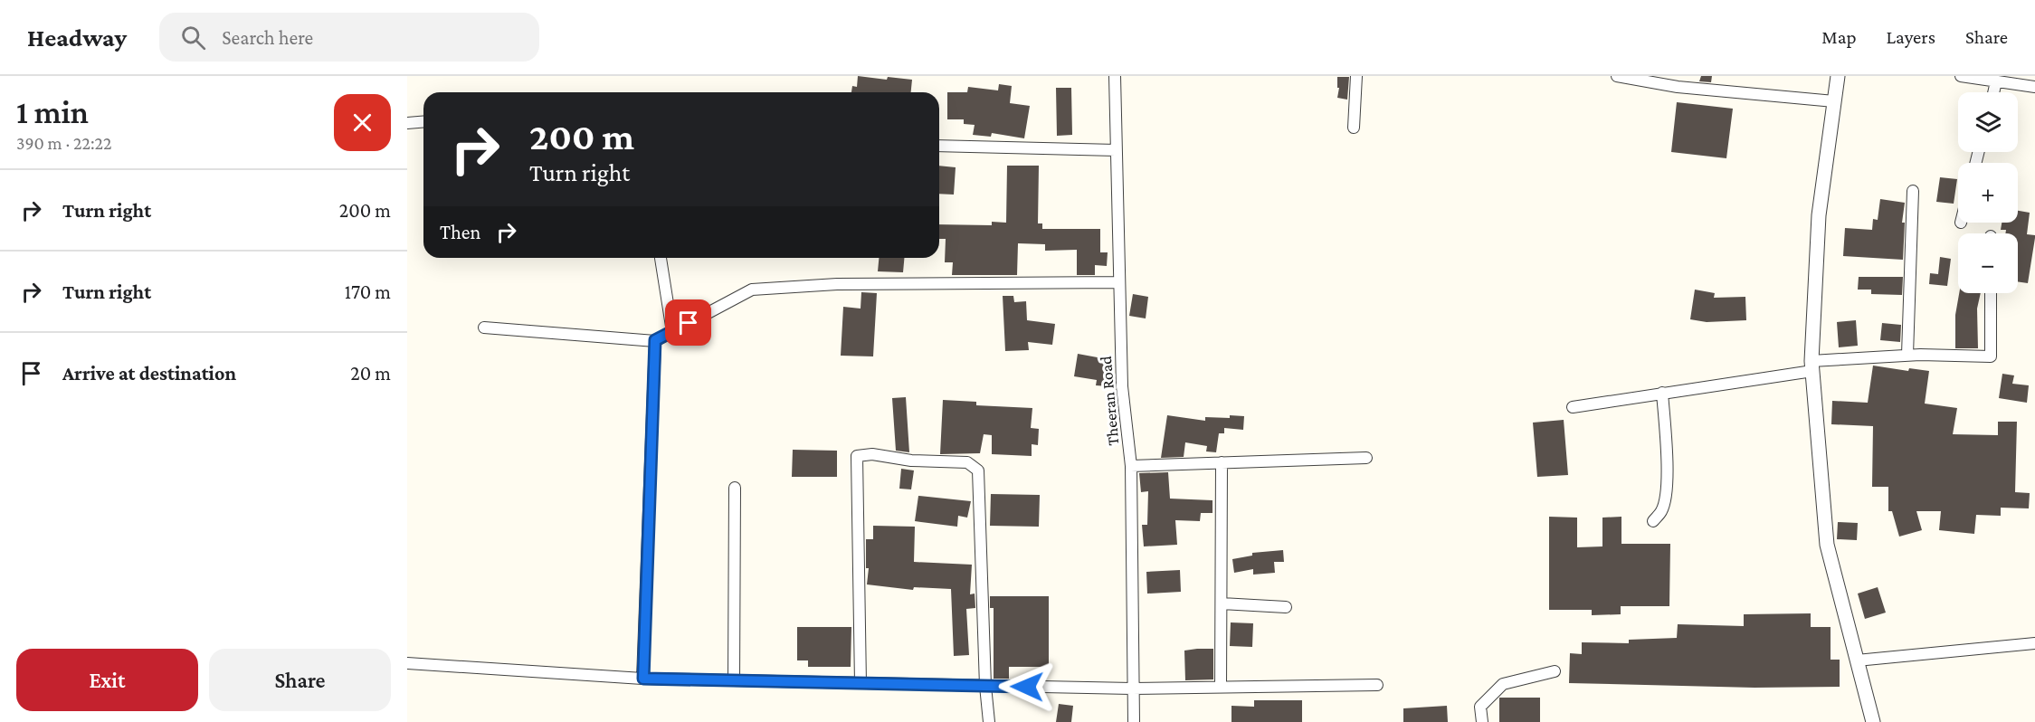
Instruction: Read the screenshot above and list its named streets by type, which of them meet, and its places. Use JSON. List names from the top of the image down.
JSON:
{
  "streets": {
    "street": ["Theeran Road"]
  },
  "page": {
    "header": "Headway",
    "search": "Search here",
    "nav": ["Map", "Layers", "Share"],
    "heading": ["1 min", "390 m · 22:22"],
    "map_buttons": ["+", "−"],
    "turn": ["200 m", "Turn right"],
    "list": [
      {
        "name": "Turn right",
        "value": "200 m"
      },
      {
        "name": "Turn right",
        "value": "170 m"
      },
      {
        "name": "Arrive at destination",
        "value": "20 m"
      }
    ],
    "then": "Then",
    "buttons": ["Exit", "Share"]
  }
}
